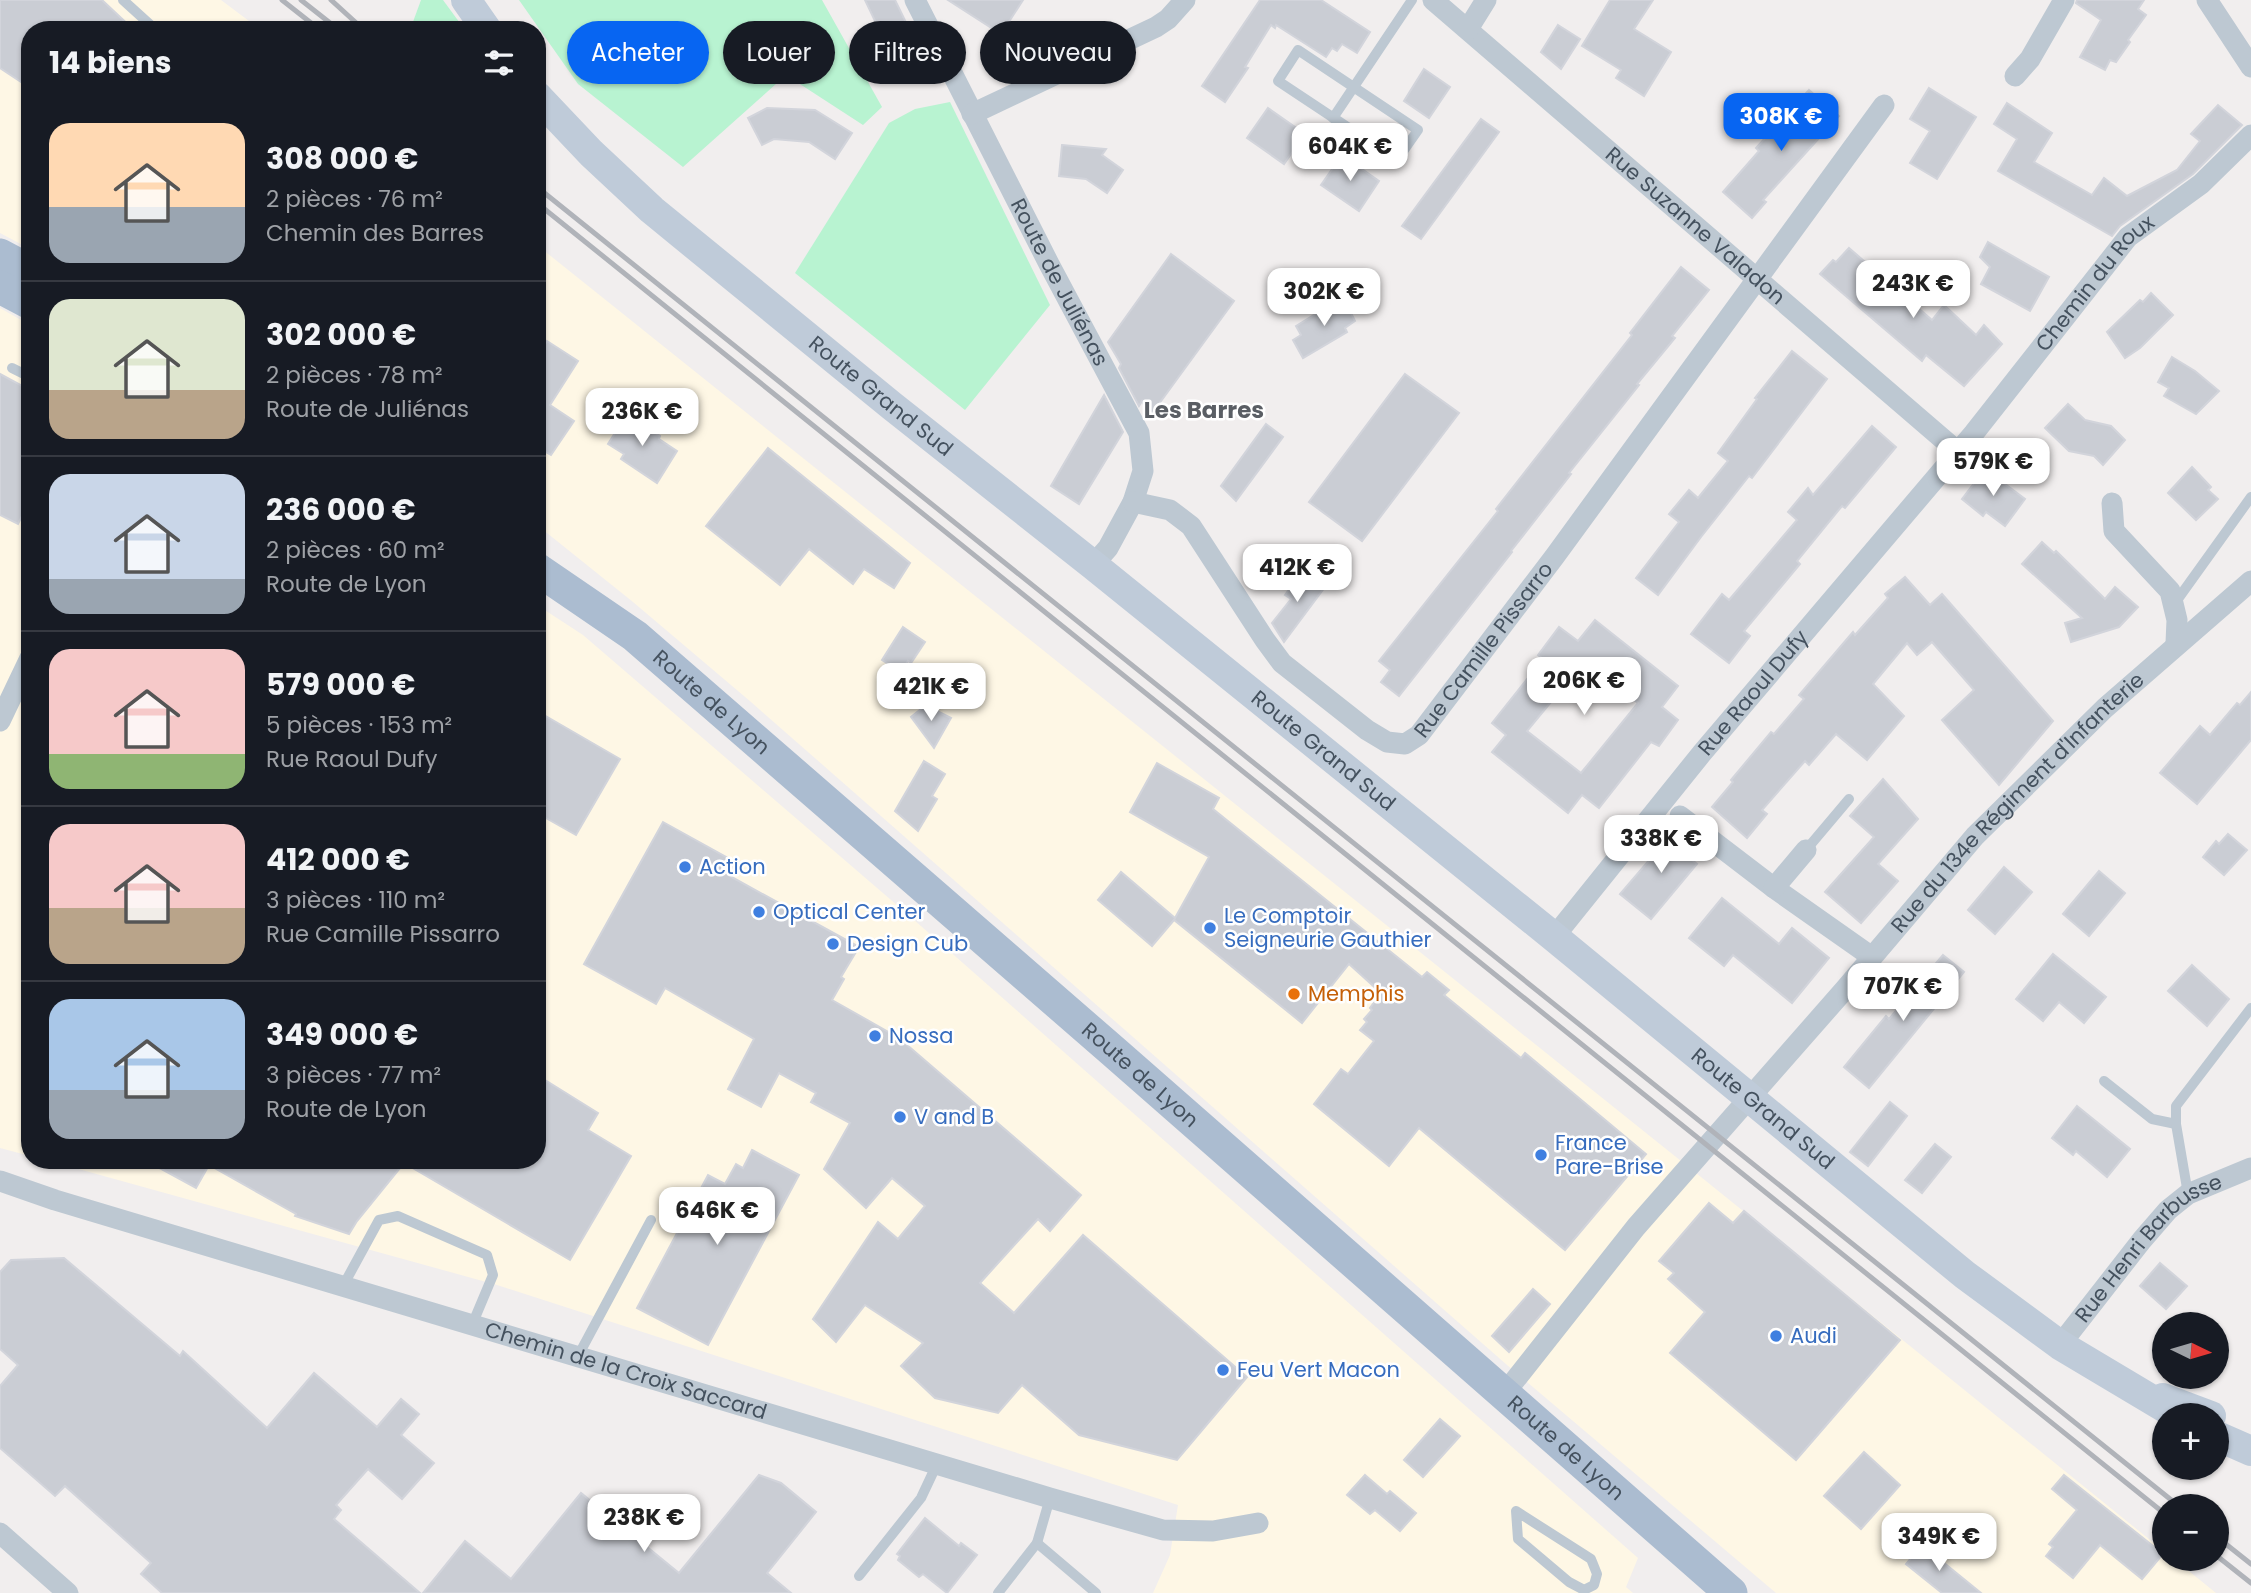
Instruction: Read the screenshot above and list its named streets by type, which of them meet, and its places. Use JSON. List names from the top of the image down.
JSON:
{
  "streets": {
    "main road": ["Route Grand Sud", "Route de Lyon"],
    "street": [
      "Rue Suzanne Valadon",
      "Route de Juliénas",
      "Chemin du Roux",
      "Rue Camille Pissarro",
      "Rue Raoul Dufy",
      "Rue du 134e Régiment d'Infanterie",
      "Rue Henri Barbusse",
      "Chemin de la Croix Saccard"
    ]
  },
  "crossings": [
    ["Rue Suzanne Valadon", "Chemin du Roux"],
    ["Rue Suzanne Valadon", "Rue Camille Pissarro"],
    ["Rue Suzanne Valadon", "Rue Raoul Dufy"],
    ["Route de Juliénas", "Route Grand Sud"],
    ["Route de Juliénas", "Rue Camille Pissarro"],
    ["Chemin du Roux", "Rue Raoul Dufy"],
    ["Route Grand Sud", "Rue Raoul Dufy"],
    ["Route Grand Sud", "Rue du 134e Régiment d'Infanterie"],
    ["Route Grand Sud", "Rue Henri Barbusse"],
    ["Route de Lyon", "Rue du 134e Régiment d'Infanterie"]
  ],
  "districts": ["Les Barres"],
  "places": [
    "Action",
    "Optical Center",
    "Le Comptoir Seigneurie Gauthier",
    "Design Cub",
    "Memphis",
    "Nossa",
    "V and B",
    "France Pare-Brise",
    "Audi",
    "Feu Vert Macon"
  ],
  "north": "right",
  "page": {
    "chip": [
      "Acheter",
      "Louer",
      "Filtres",
      "Nouveau"
    ],
    "heading": "14 biens",
    "price": [
      "308K €",
      "604K €",
      "243K €",
      "302K €",
      "236K €",
      "579K €",
      "412K €",
      "206K €",
      "421K €",
      "338K €",
      "707K €",
      "646K €",
      "238K €",
      "349K €"
    ],
    "list": [
      {
        "name": "308 000 €",
        "note": "2 pièces · 76 m² · Chemin des Barres"
      },
      {
        "name": "302 000 €",
        "note": "2 pièces · 78 m² · Route de Juliénas"
      },
      {
        "name": "236 000 €",
        "note": "2 pièces · 60 m² · Route de Lyon"
      },
      {
        "name": "579 000 €",
        "note": "5 pièces · 153 m² · Rue Raoul Dufy"
      },
      {
        "name": "412 000 €",
        "note": "3 pièces · 110 m² · Rue Camille Pissarro"
      },
      {
        "name": "349 000 €",
        "note": "3 pièces · 77 m² · Route de Lyon"
      }
    ],
    "map_buttons": ["+", "−"]
  }
}
